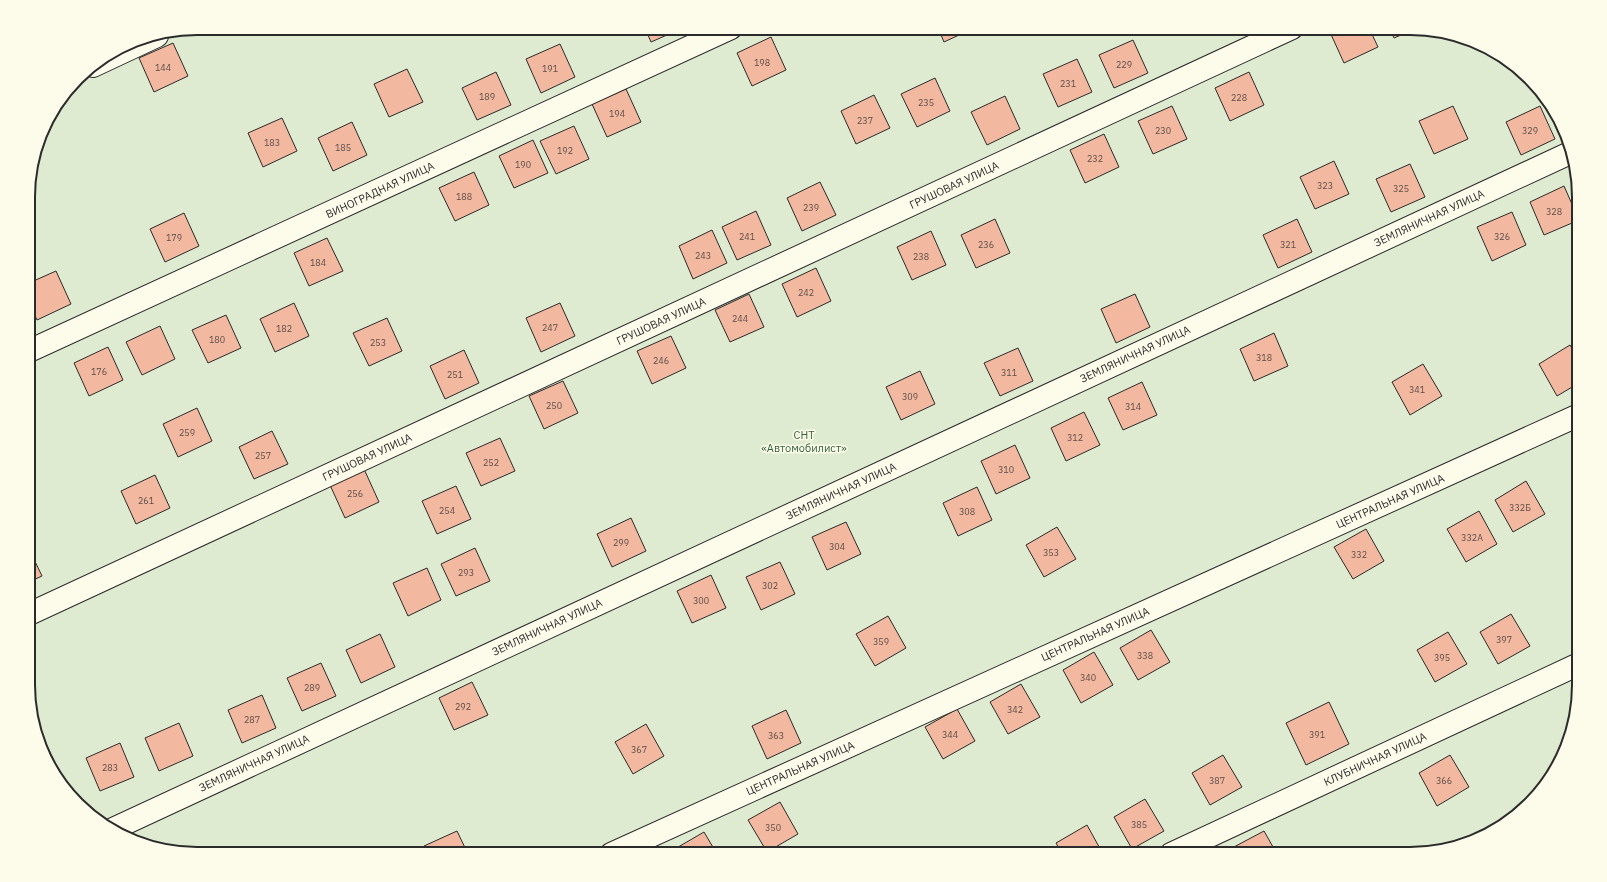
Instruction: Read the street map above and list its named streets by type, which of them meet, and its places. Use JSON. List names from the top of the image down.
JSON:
{
  "streets": {
    "street": [
      "ГРУШОВАЯ УЛИЦА",
      "ВИНОГРАДНАЯ УЛИЦА",
      "ЗЕМЛЯНИЧНАЯ УЛИЦА",
      "ЦЕНТРАЛЬНАЯ УЛИЦА",
      "КЛУБНИЧНАЯ УЛИЦА"
    ]
  },
  "parks": ["СНТ «Автомобилист»"],
  "house_numbers": [
    "198",
    "229",
    "144",
    "191",
    "231",
    "189",
    "228",
    "235",
    "194",
    "237",
    "230",
    "329",
    "183",
    "185",
    "192",
    "232",
    "190",
    "323",
    "325",
    "188",
    "239",
    "328",
    "241",
    "326",
    "179",
    "236",
    "321",
    "243",
    "238",
    "184",
    "242",
    "244",
    "247",
    "182",
    "180",
    "253",
    "318",
    "246",
    "176",
    "311",
    "251",
    "341",
    "309",
    "250",
    "314",
    "259",
    "312",
    "257",
    "252",
    "310",
    "256",
    "261",
    "332Б",
    "254",
    "308",
    "332А",
    "299",
    "304",
    "353",
    "332",
    "293",
    "302",
    "300",
    "397",
    "359",
    "338",
    "395",
    "340",
    "289",
    "292",
    "342",
    "287",
    "344",
    "391",
    "363",
    "367",
    "283",
    "387",
    "366",
    "385",
    "350"
  ]
}
